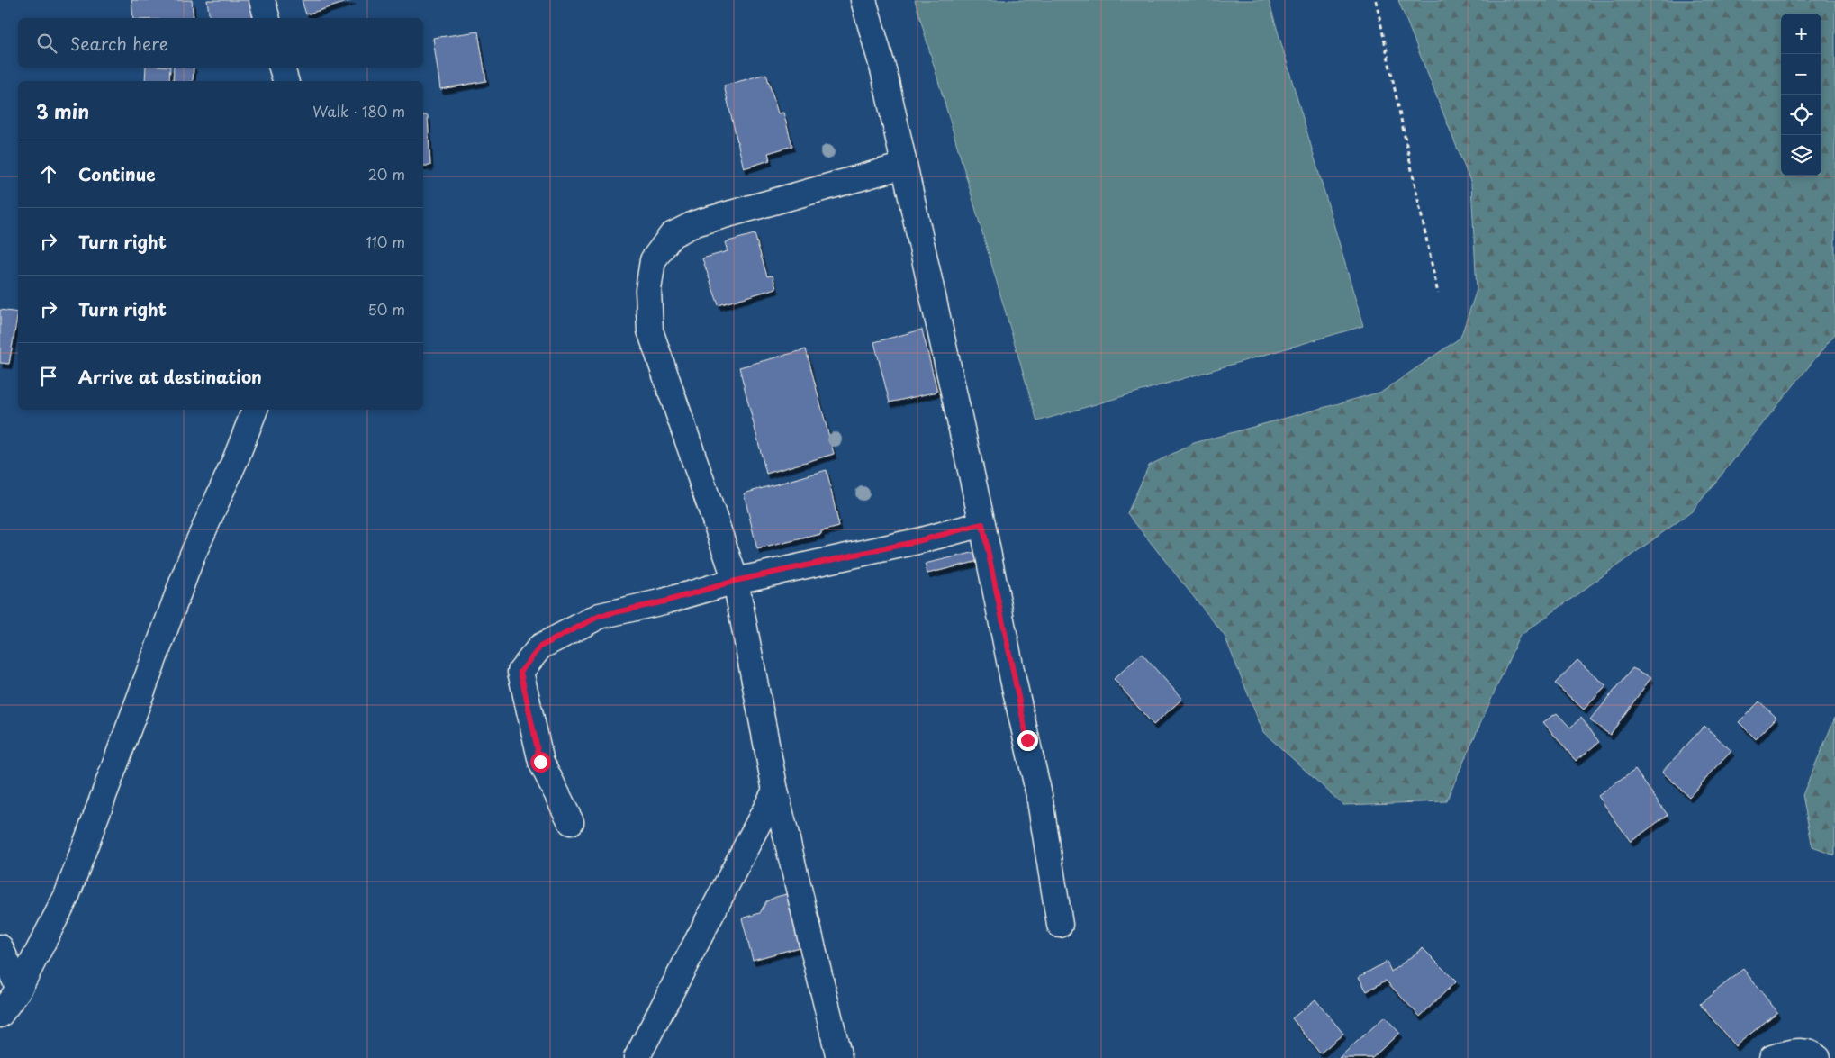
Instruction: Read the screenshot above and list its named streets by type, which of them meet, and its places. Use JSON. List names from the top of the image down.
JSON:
{
  "page": {
    "map_buttons": ["+", "−"],
    "search": "Search here",
    "heading": ["3 min", "Walk · 180 m"],
    "list": [
      ["Continue", "20 m"],
      ["Turn right", "110 m"],
      ["Turn right", "50 m"],
      "Arrive at destination"
    ]
  }
}
